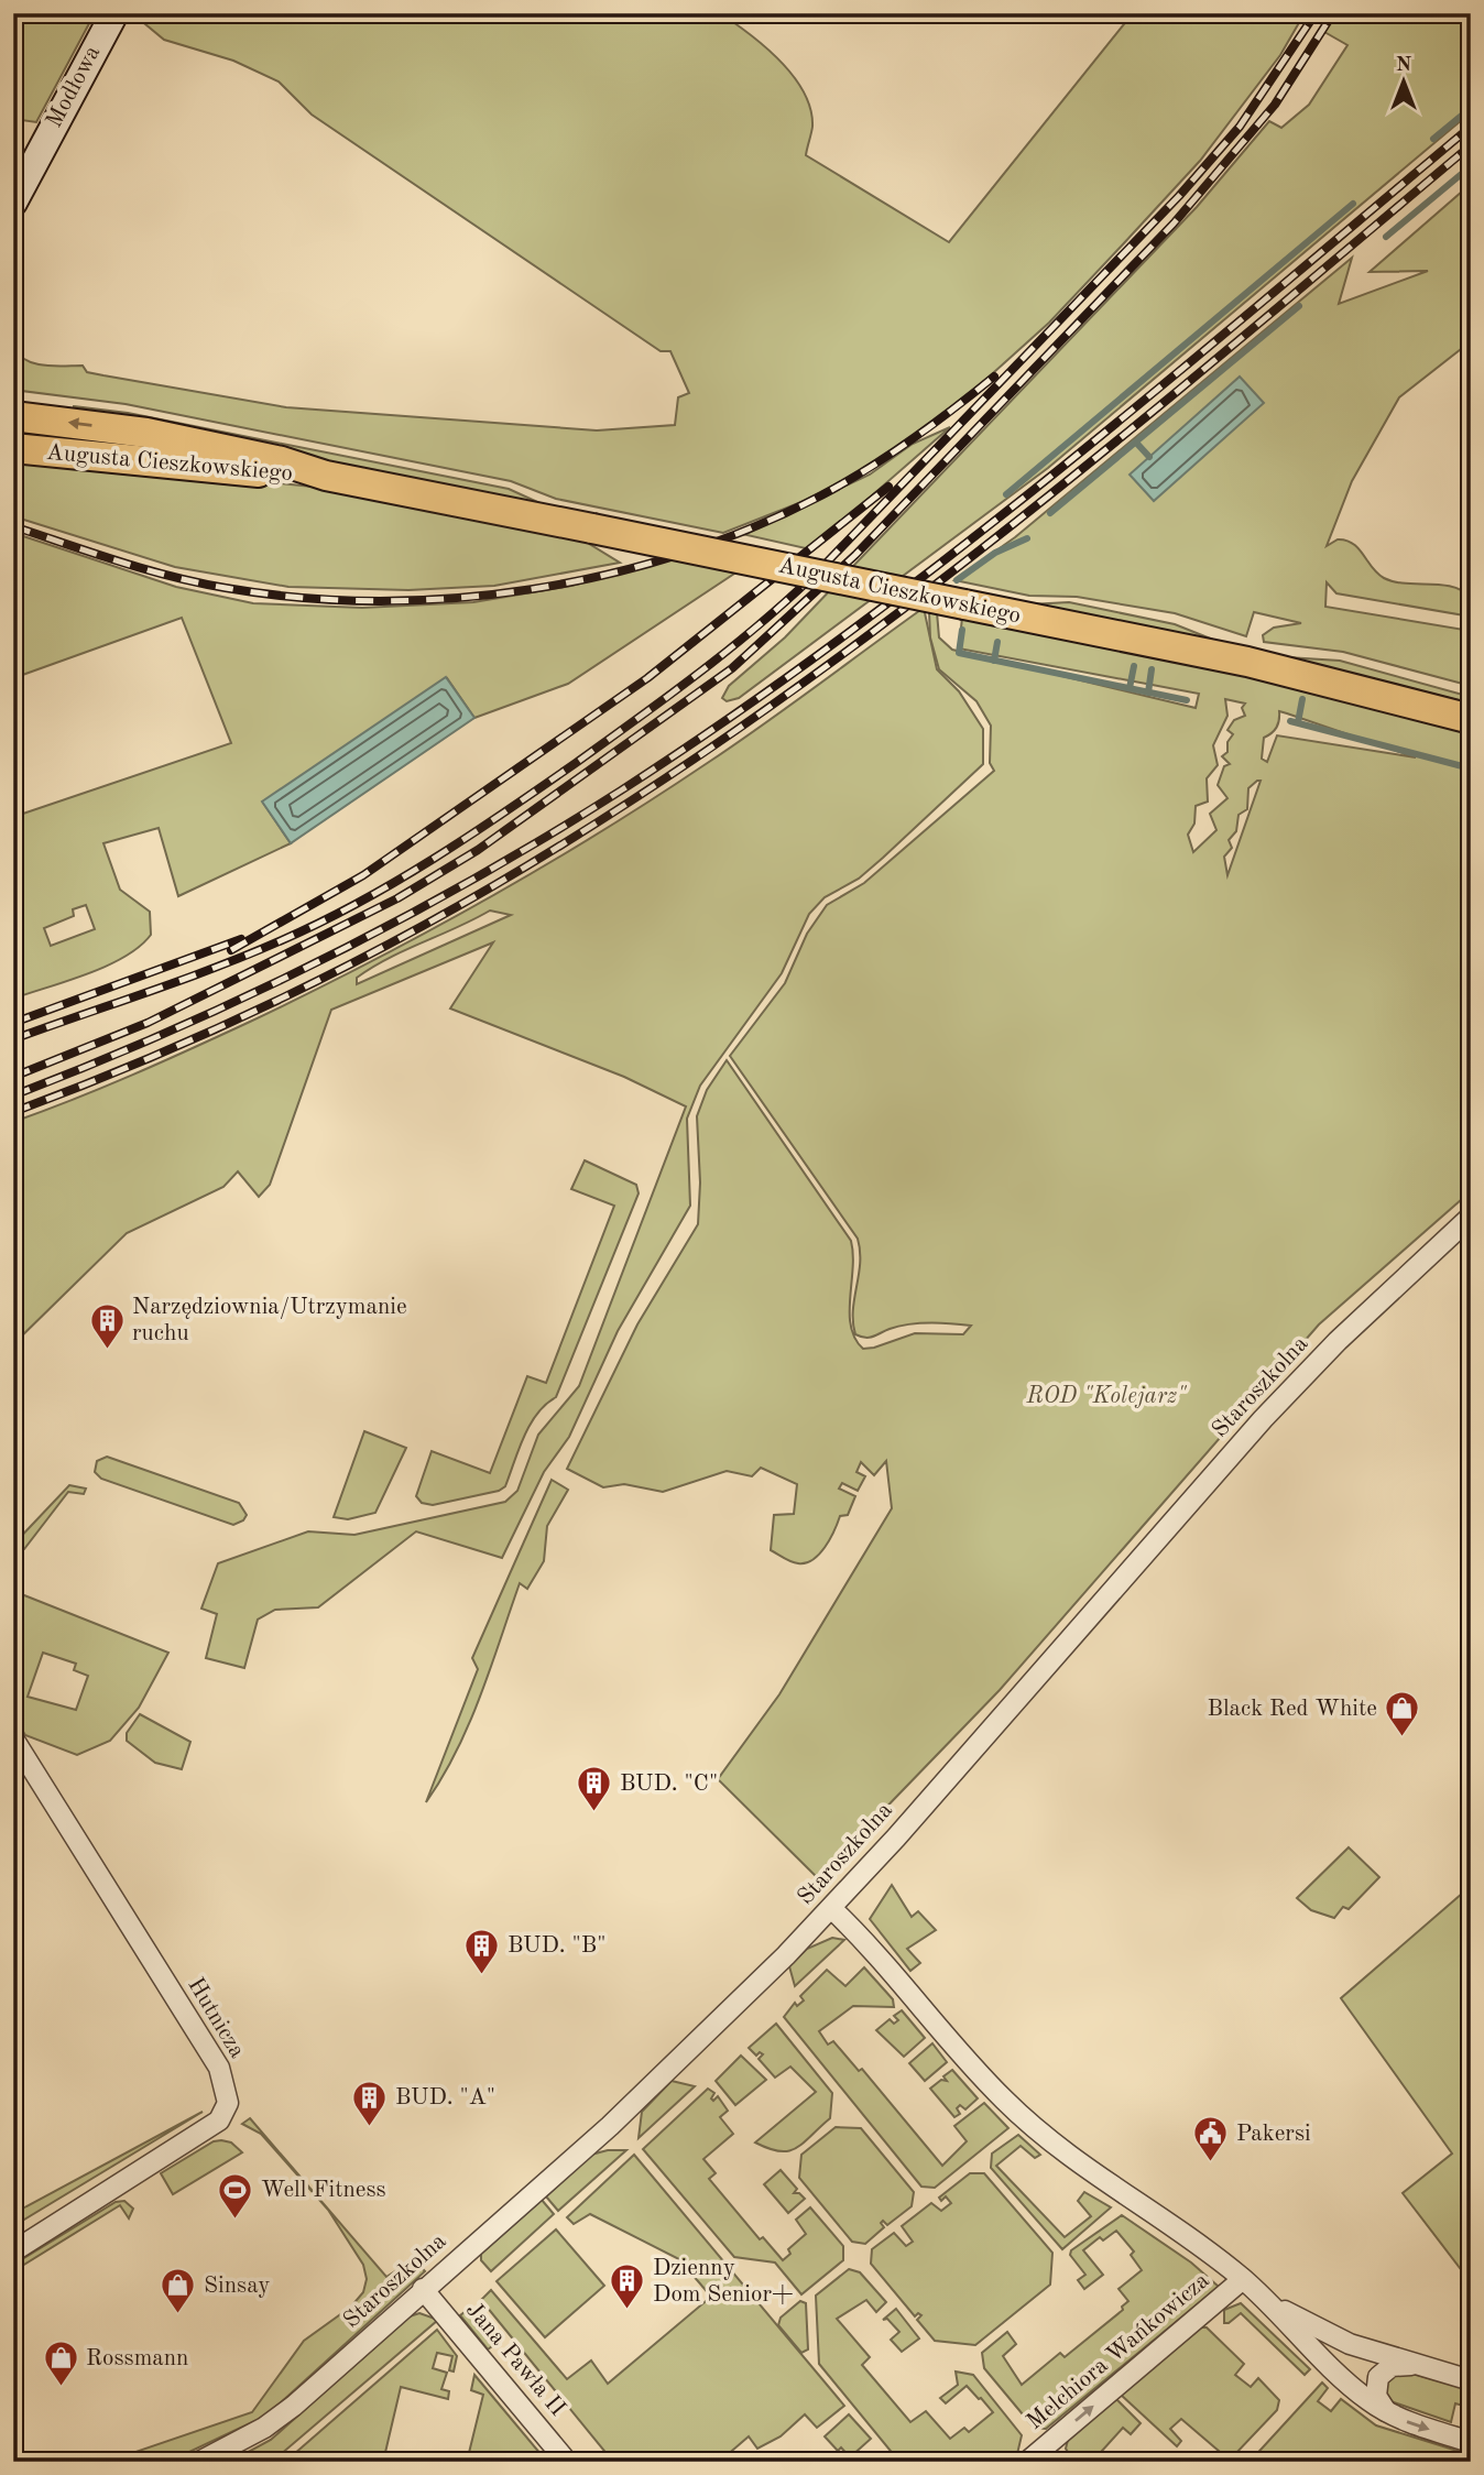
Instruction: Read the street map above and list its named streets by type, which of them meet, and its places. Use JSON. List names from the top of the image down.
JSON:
{
  "streets": {
    "main road": ["Augusta Cieszkowskiego"],
    "street": [
      "Modłowa",
      "Staroszkolna",
      "Hutnicza",
      "Melchiora Wańkowicza",
      "Jana Pawła II"
    ]
  },
  "crossings": [
    ["Staroszkolna", "Jana Pawła II"]
  ],
  "one_way": ["Melchiora Wańkowicza"],
  "parks": ["ROD \"Kolejarz\""],
  "places": {
    "building": [
      "Narzędziownia/Utrzymanie ruchu",
      "BUD. \"C\"",
      "BUD. \"B\"",
      "BUD. \"A\"",
      "Dzienny Dom Senior+"
    ],
    "shop": ["Black Red White", "Sinsay", "Rossmann"],
    "public building": ["Pakersi"],
    "sports": ["Well Fitness"]
  },
  "north": "top"
}
